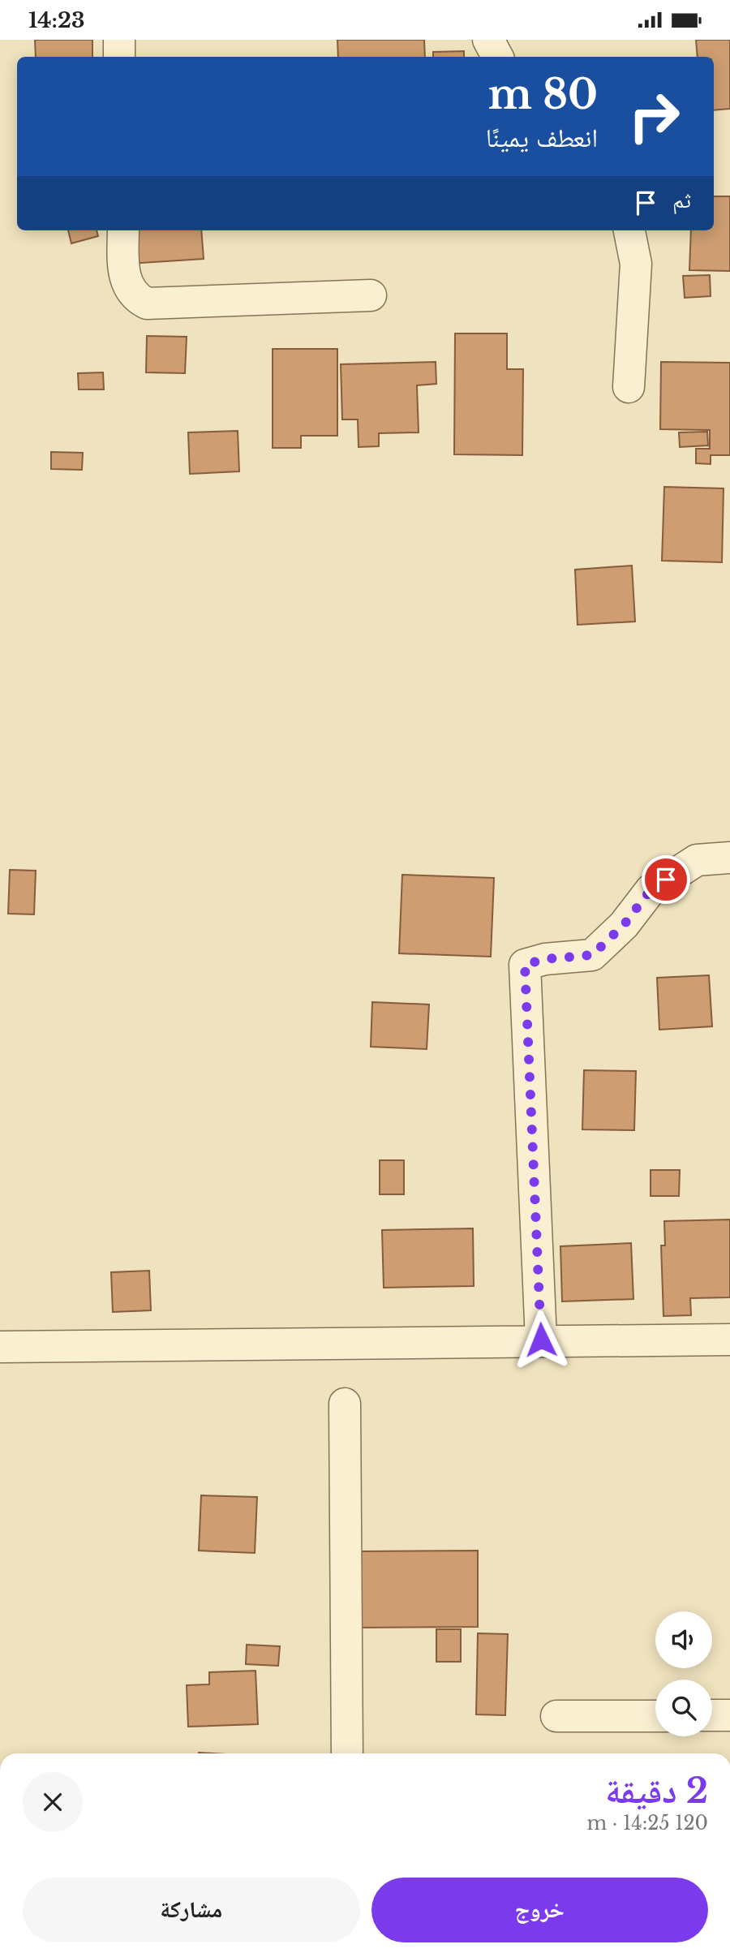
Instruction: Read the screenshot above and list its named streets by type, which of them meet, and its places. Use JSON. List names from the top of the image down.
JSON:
{
  "page": {
    "status": "14:23",
    "turn": ["80 m", "انعطف يمينًا"],
    "then": "ثم",
    "heading": ["2 دقيقة", "120 m · 14:25"],
    "buttons": ["خروج", "مشاركة"]
  }
}
